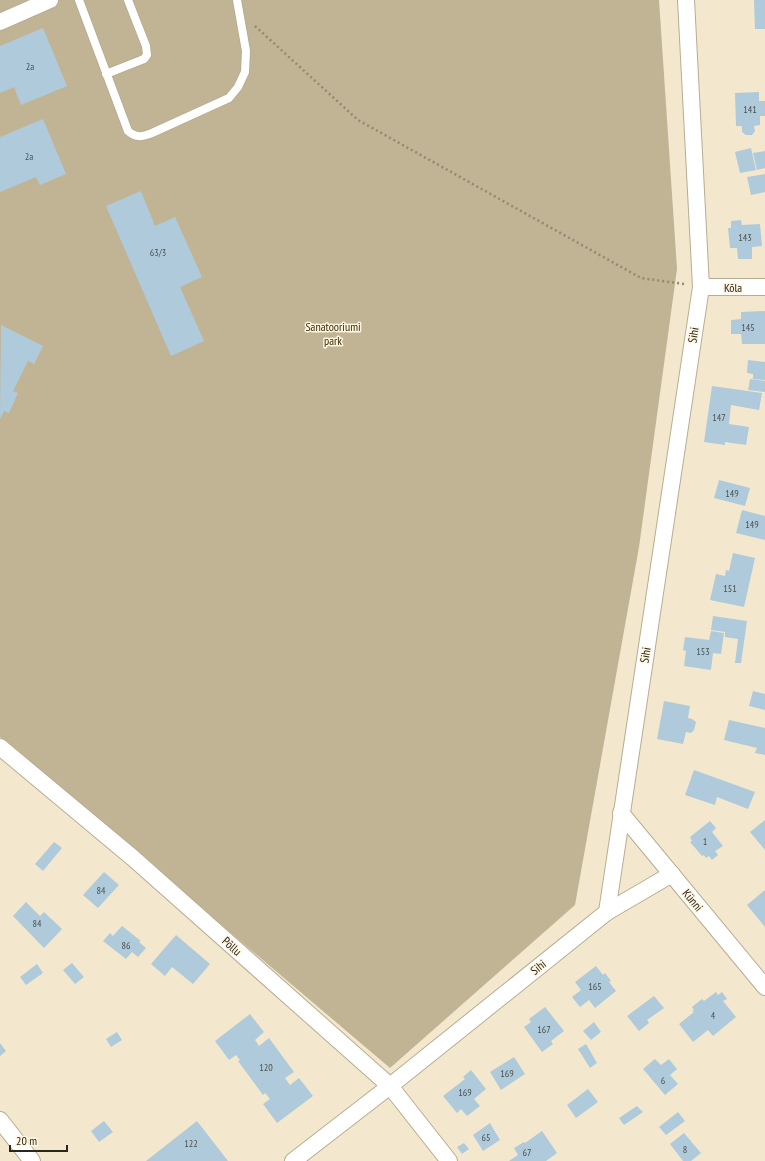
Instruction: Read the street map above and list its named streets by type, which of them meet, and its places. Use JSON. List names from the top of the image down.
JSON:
{
  "streets": {
    "street": [
      "Kõla",
      "Sihi",
      "Künni",
      "Põllu"
    ]
  },
  "crossings": [
    ["Kõla", "Sihi"],
    ["Sihi", "Künni"],
    ["Sihi", "Põllu"]
  ],
  "parks": ["Sanatooriumi park"],
  "house_numbers": [
    "2a",
    "141",
    "2a",
    "143",
    "63/3",
    "145",
    "147",
    "149",
    "149",
    "151",
    "153",
    "1",
    "84",
    "84",
    "86",
    "165",
    "4",
    "167",
    "120",
    "169",
    "6",
    "169",
    "65",
    "122",
    "8",
    "67"
  ],
  "scale_bar": "20 m"
}
